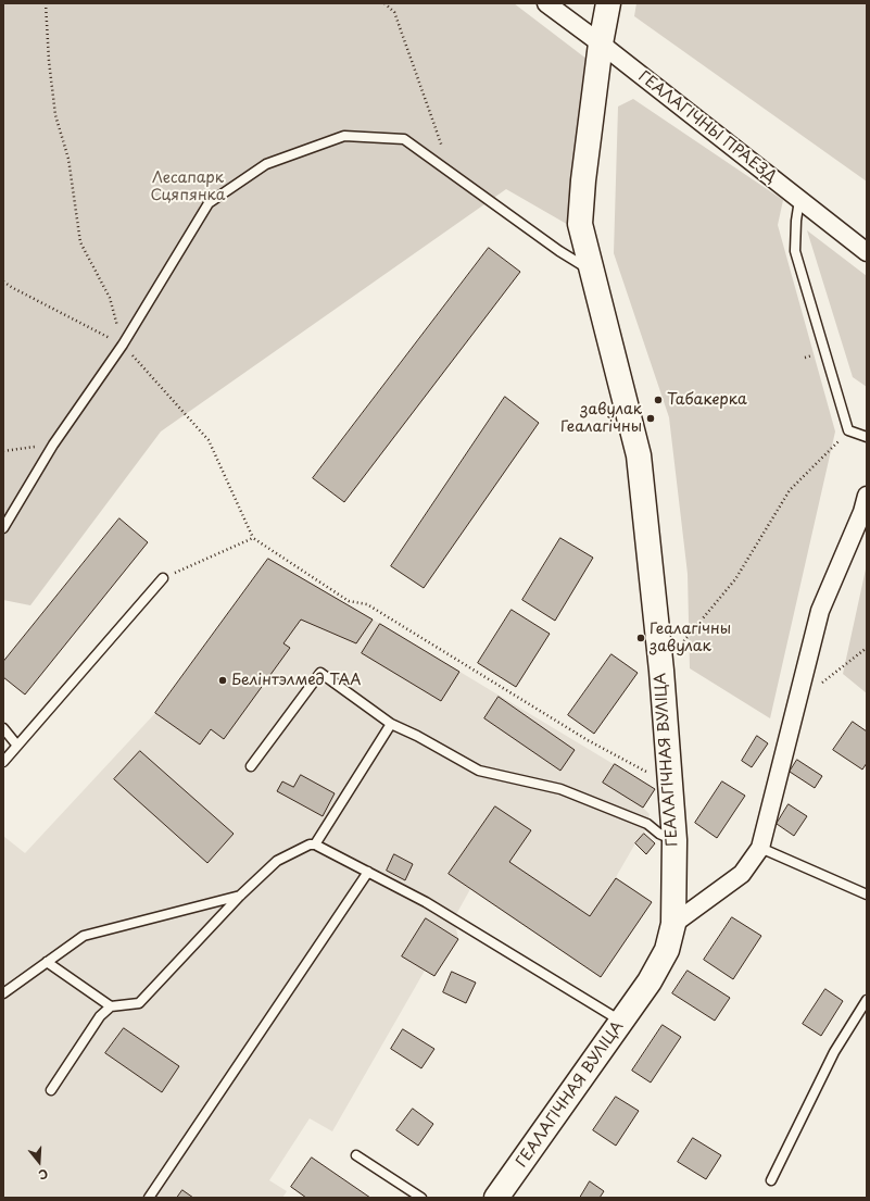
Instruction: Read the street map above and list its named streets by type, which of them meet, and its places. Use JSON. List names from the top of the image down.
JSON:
{
  "streets": {
    "street": ["ГЕАЛАГІЧНЫ ПРАЕЗД", "ГЕАЛАГІЧНАЯ ВУЛІЦА"]
  },
  "crossings": [
    ["ГЕАЛАГІЧНЫ ПРАЕЗД", "ГЕАЛАГІЧНАЯ ВУЛІЦА"]
  ],
  "parks": ["Лесапарк Сцяпянка"],
  "places": [
    "Табакерка",
    "завулак Геалагічны",
    "Геалагічны завулак",
    "Белінтэлмед ТАА"
  ],
  "north": "bottom"
}
